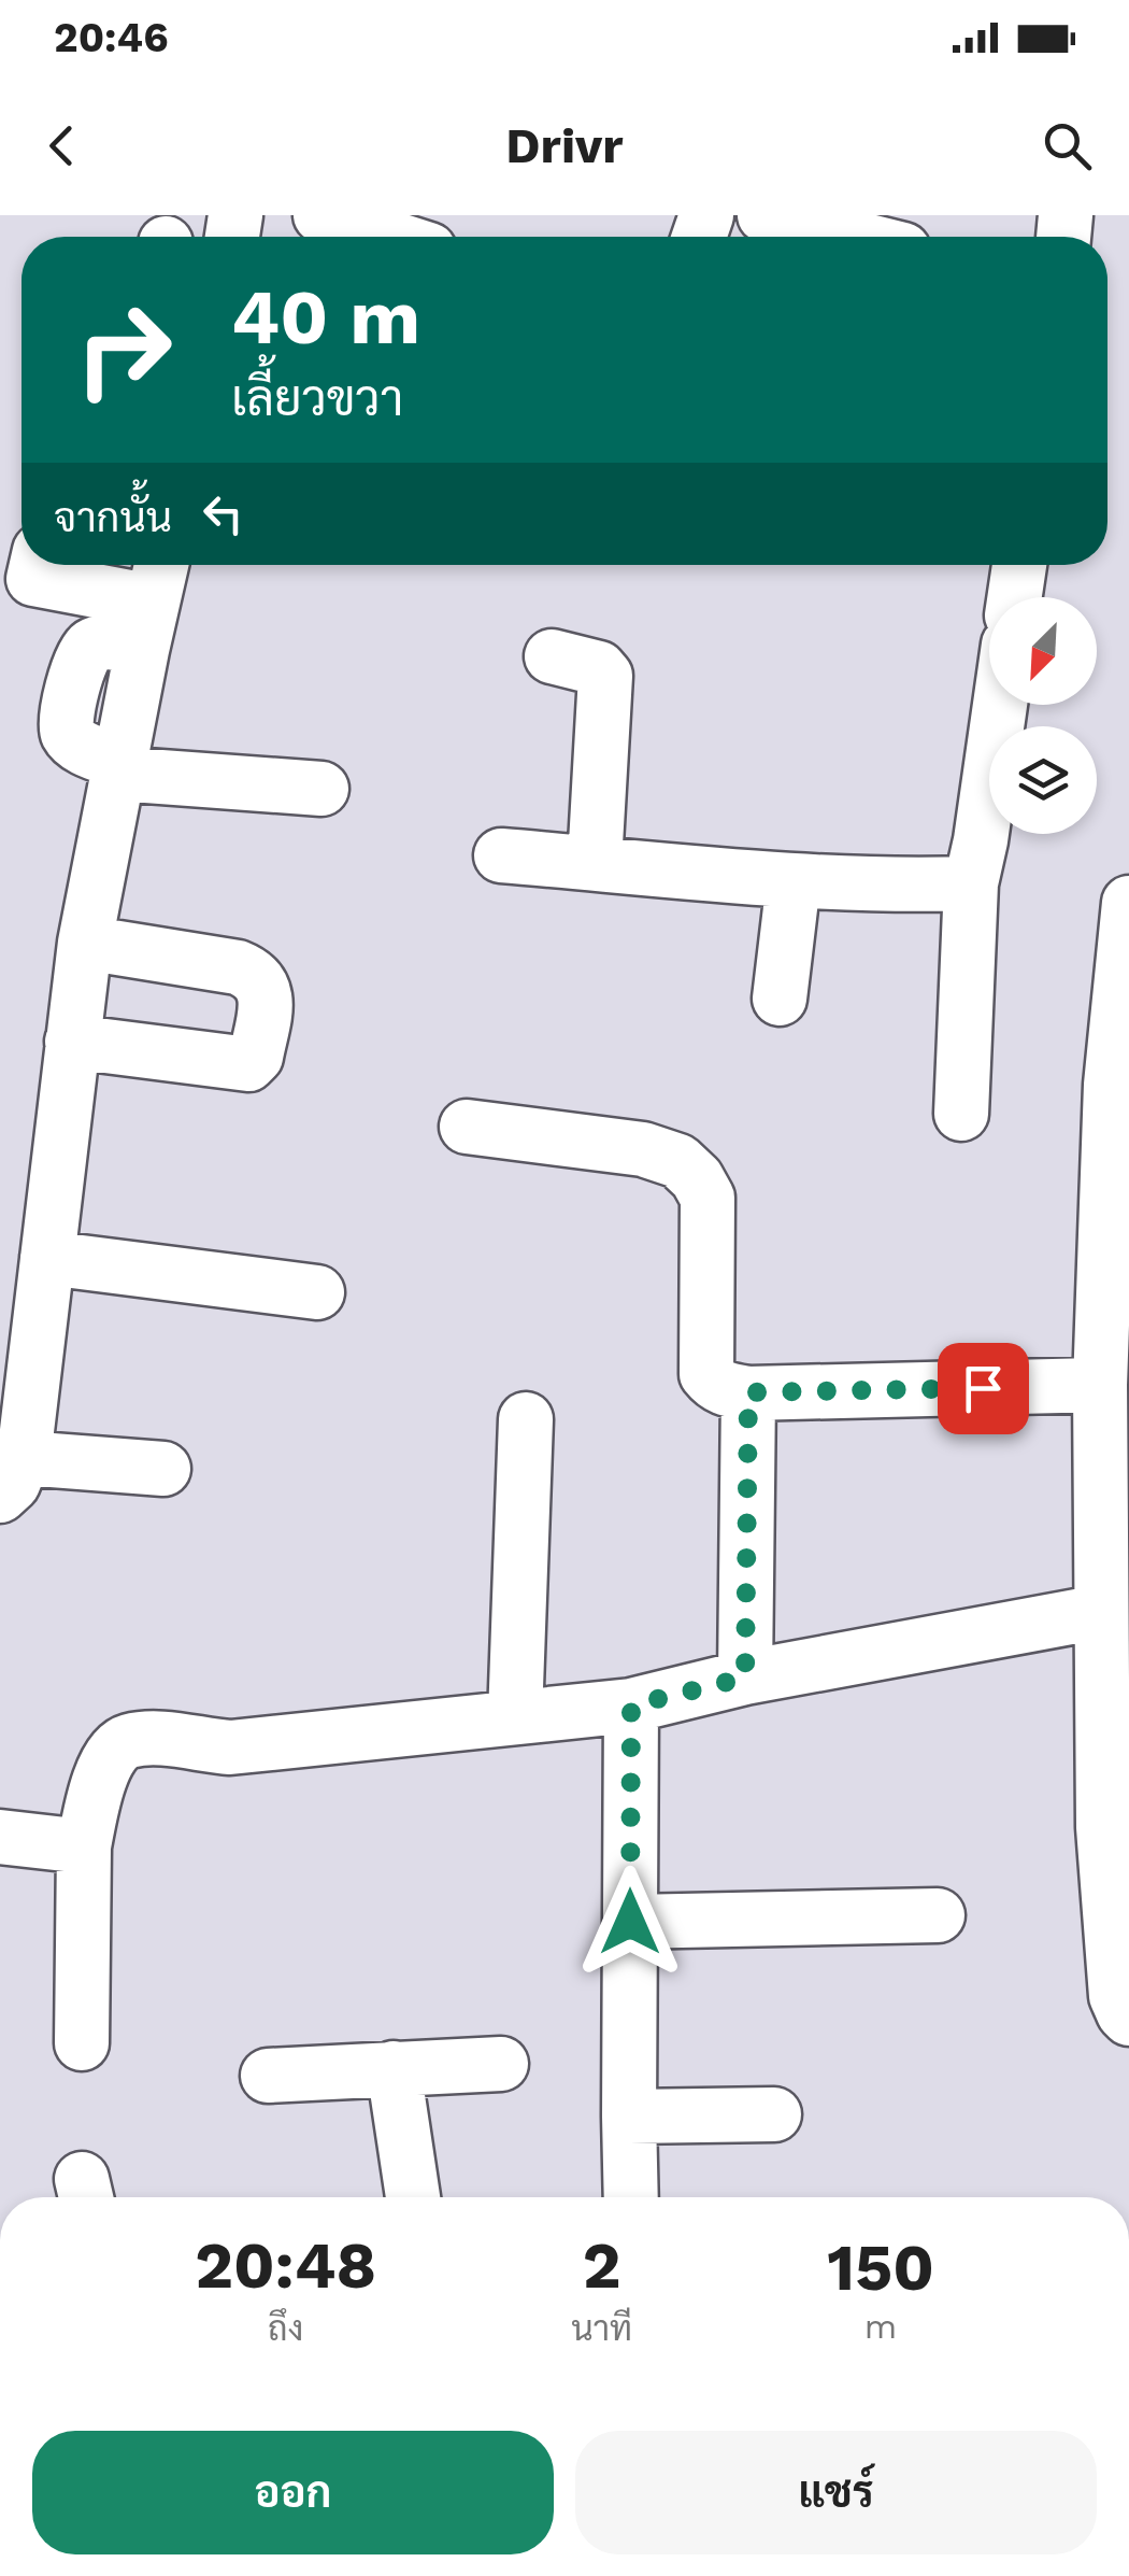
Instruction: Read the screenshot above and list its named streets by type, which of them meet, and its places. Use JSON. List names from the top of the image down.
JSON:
{
  "north": "bottom left",
  "page": {
    "status": "20:46",
    "header": "Drivr",
    "turn": ["40 m", "เลี้ยวขวา"],
    "then": "จากนั้น",
    "eta": [
      "20:48",
      "ถึง",
      "2",
      "นาที",
      "150",
      "m"
    ],
    "buttons": ["ออก", "แชร์"]
  }
}
